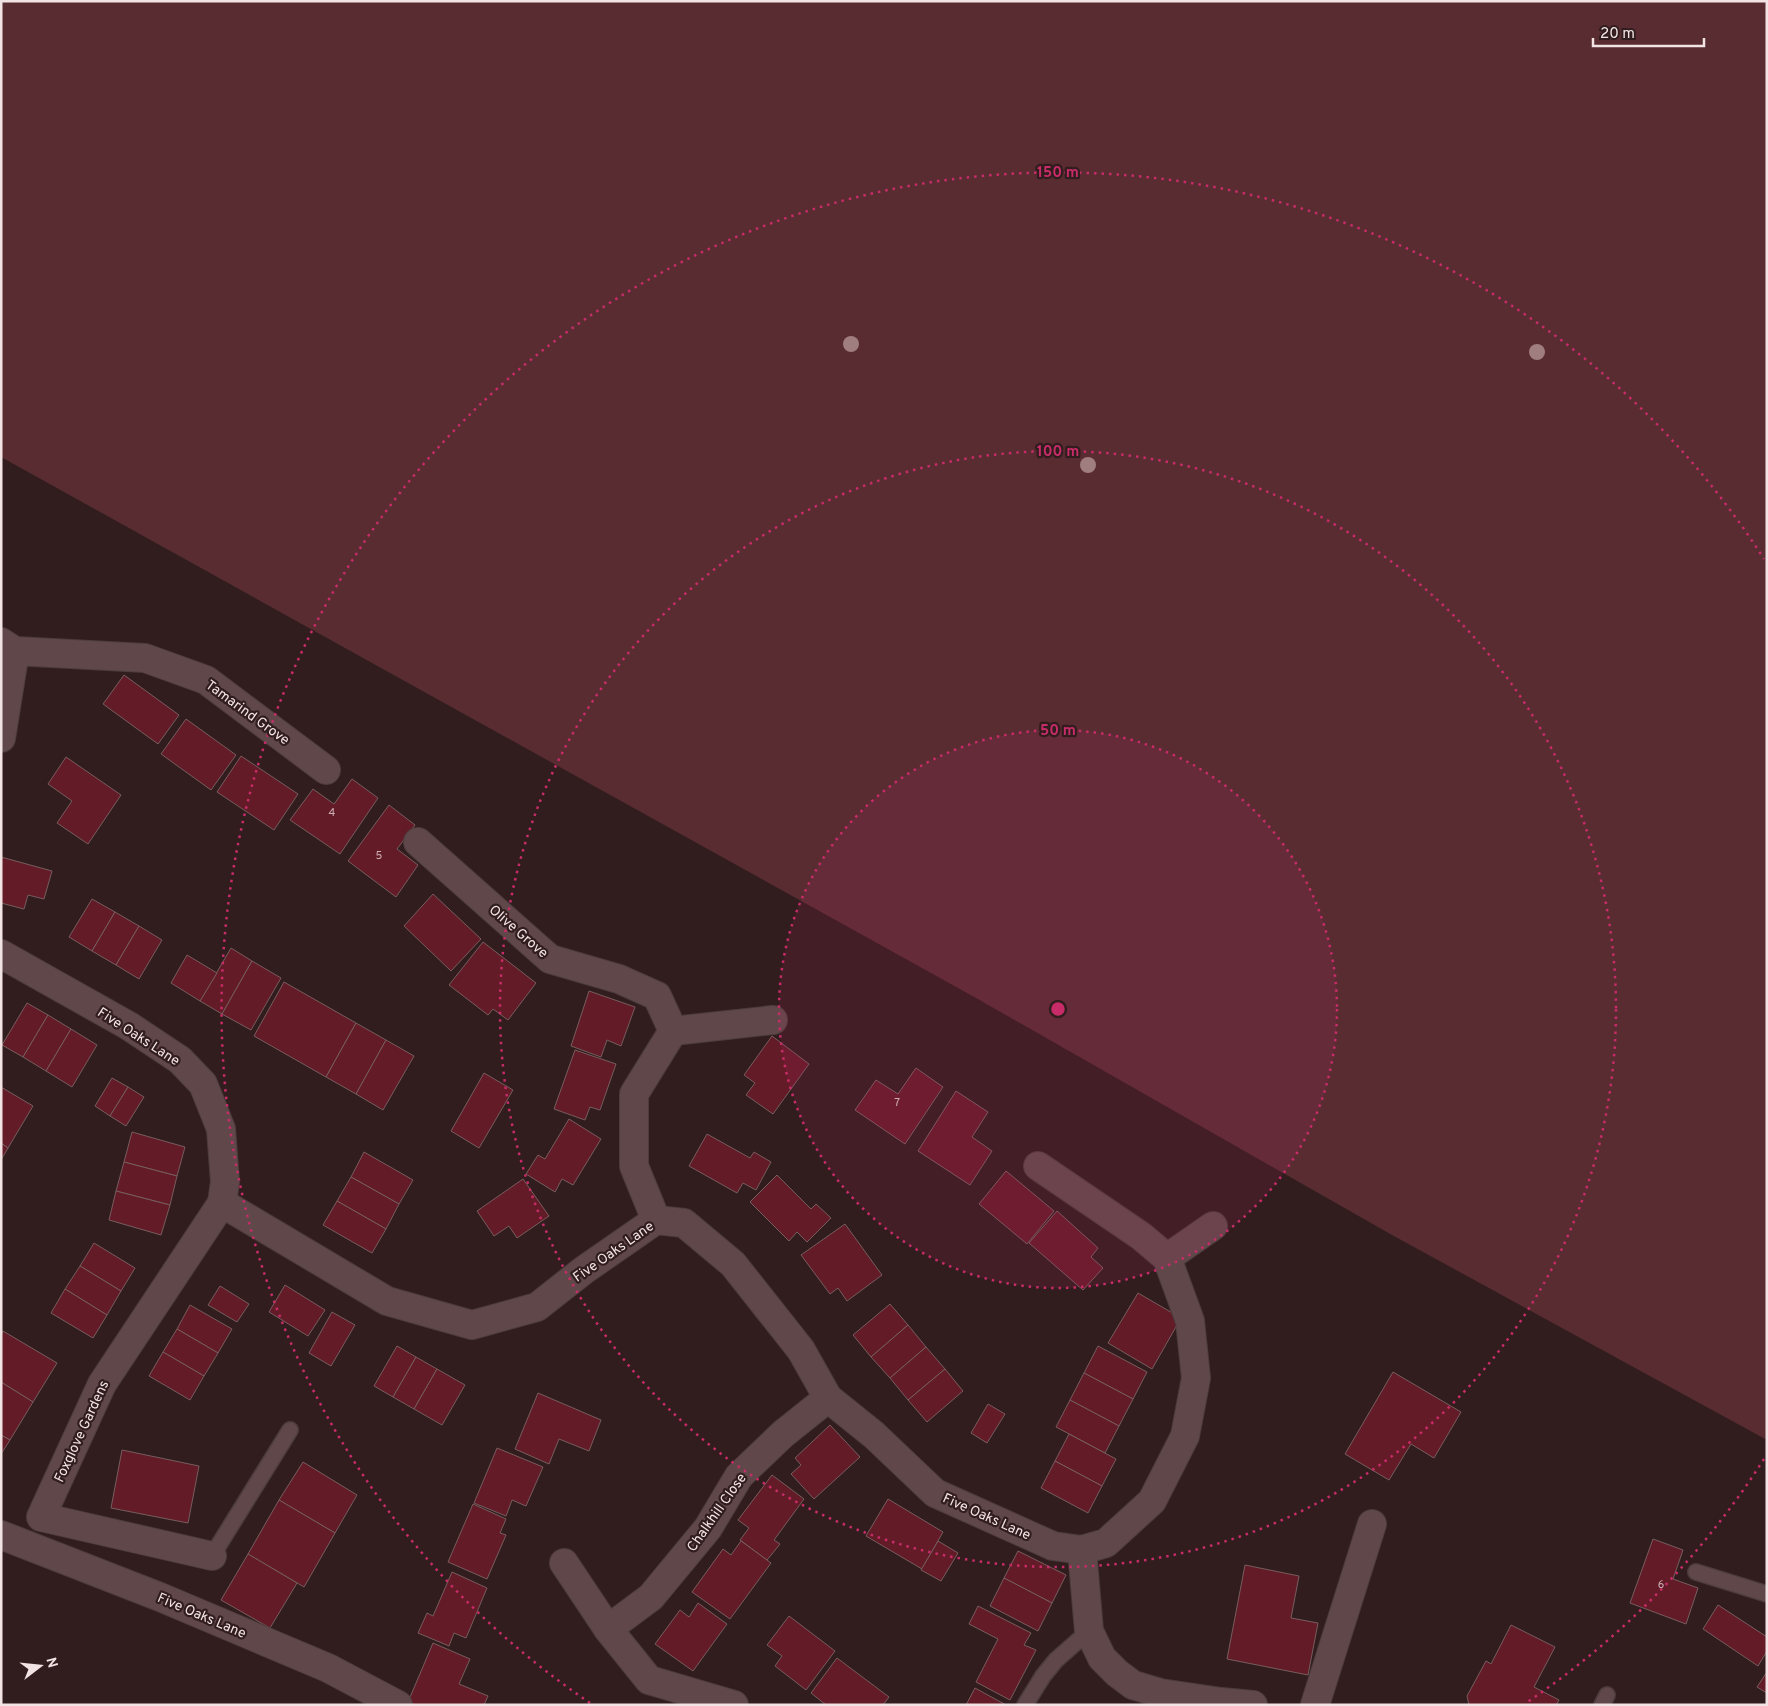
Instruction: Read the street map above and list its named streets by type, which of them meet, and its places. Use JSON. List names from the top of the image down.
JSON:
{
  "streets": {
    "street": [
      "Tamarind Grove",
      "Olive Grove",
      "Five Oaks Lane",
      "Foxglove Gardens",
      "Chalkhill Close"
    ]
  },
  "crossings": [
    ["Five Oaks Lane", "Foxglove Gardens"],
    ["Five Oaks Lane", "Chalkhill Close"]
  ],
  "house_numbers": [
    "4",
    "5",
    "7",
    "6"
  ],
  "scale_bar": "20 m",
  "north": "right",
  "rings": ["150 m", "100 m", "50 m"]
}
